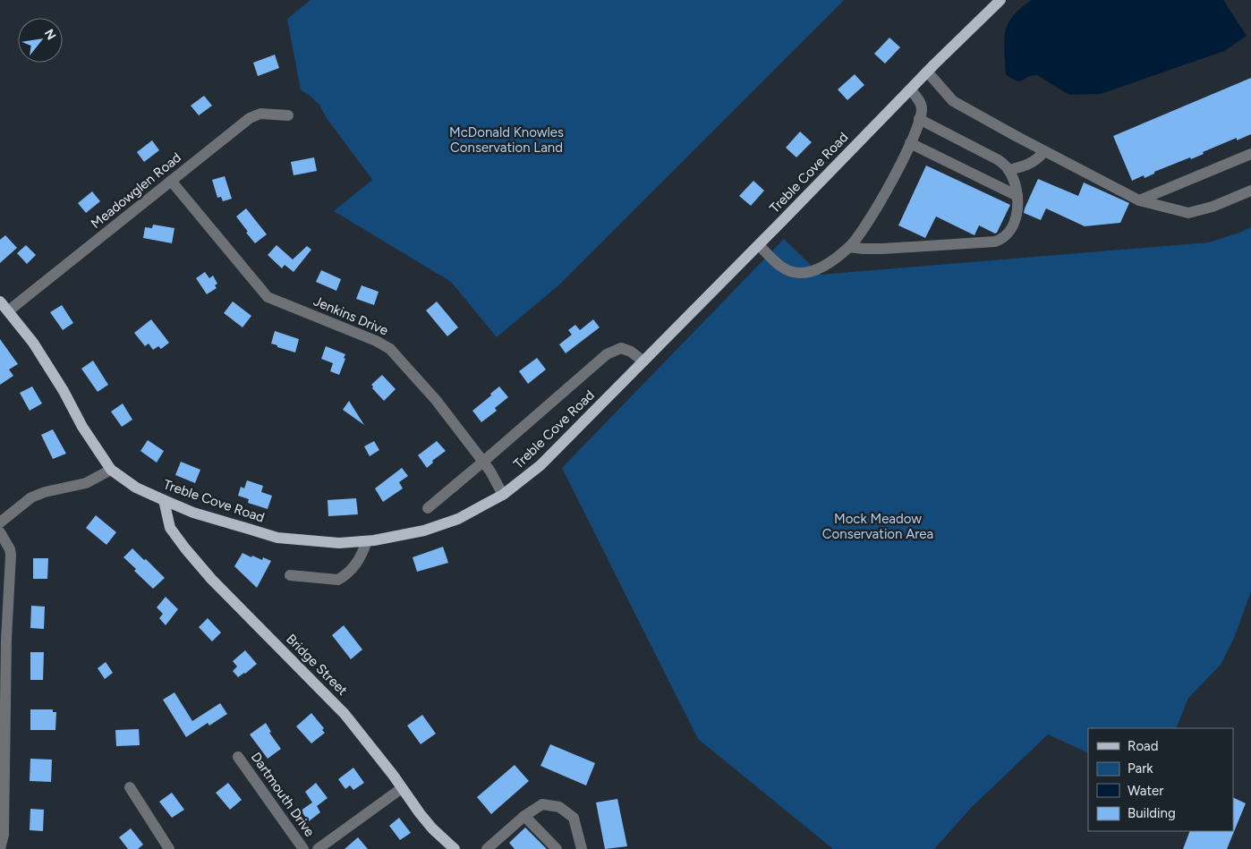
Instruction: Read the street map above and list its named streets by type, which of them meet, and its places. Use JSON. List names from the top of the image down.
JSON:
{
  "streets": {
    "main road": ["Treble Cove Road", "Bridge Street"],
    "street": ["Meadowglen Road", "Jenkins Drive", "Dartmouth Drive"]
  },
  "crossings": [
    ["Treble Cove Road", "Meadowglen Road"],
    ["Treble Cove Road", "Jenkins Drive"],
    ["Treble Cove Road", "Bridge Street"],
    ["Meadowglen Road", "Jenkins Drive"]
  ],
  "parks": ["McDonald Knowles Conservation Land", "Mock Meadow Conservation Area"],
  "legend": [
    "Road",
    "Park",
    "Water",
    "Building"
  ],
  "north": "top right"
}
